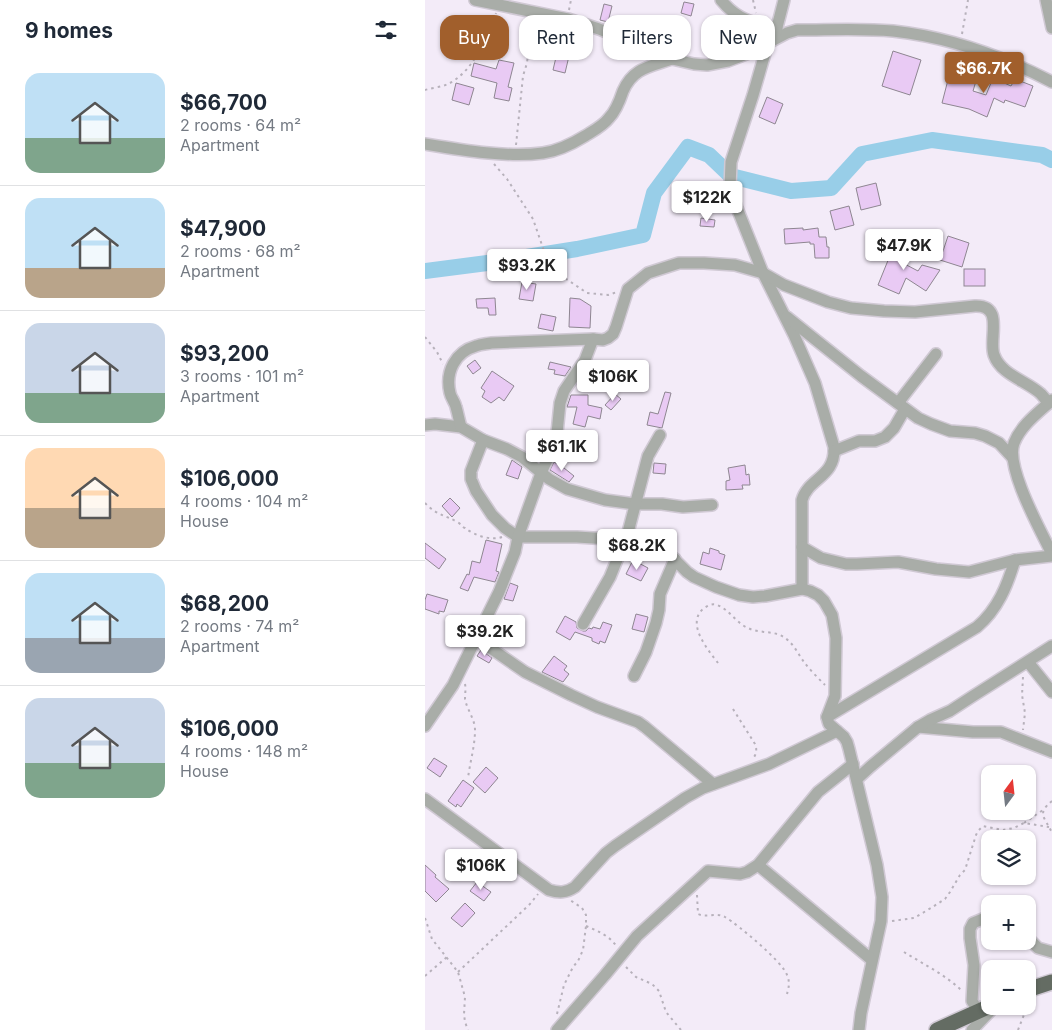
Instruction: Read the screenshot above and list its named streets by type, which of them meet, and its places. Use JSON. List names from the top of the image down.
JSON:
{
  "north": "top",
  "page": {
    "heading": "9 homes",
    "chip": [
      "Buy",
      "Rent",
      "Filters",
      "New"
    ],
    "price": [
      "$66.7K",
      "$122K",
      "$47.9K",
      "$93.2K",
      "$106K",
      "$61.1K",
      "$68.2K",
      "$39.2K",
      "$106K"
    ],
    "list": [
      {
        "name": "$66,700",
        "note": "2 rooms · 64 m² · Apartment"
      },
      {
        "name": "$47,900",
        "note": "2 rooms · 68 m² · Apartment"
      },
      {
        "name": "$93,200",
        "note": "3 rooms · 101 m² · Apartment"
      },
      {
        "name": "$106,000",
        "note": "4 rooms · 104 m² · House"
      },
      {
        "name": "$68,200",
        "note": "2 rooms · 74 m² · Apartment"
      },
      {
        "name": "$106,000",
        "note": "4 rooms · 148 m² · House"
      }
    ],
    "map_buttons": ["+", "−"]
  }
}
